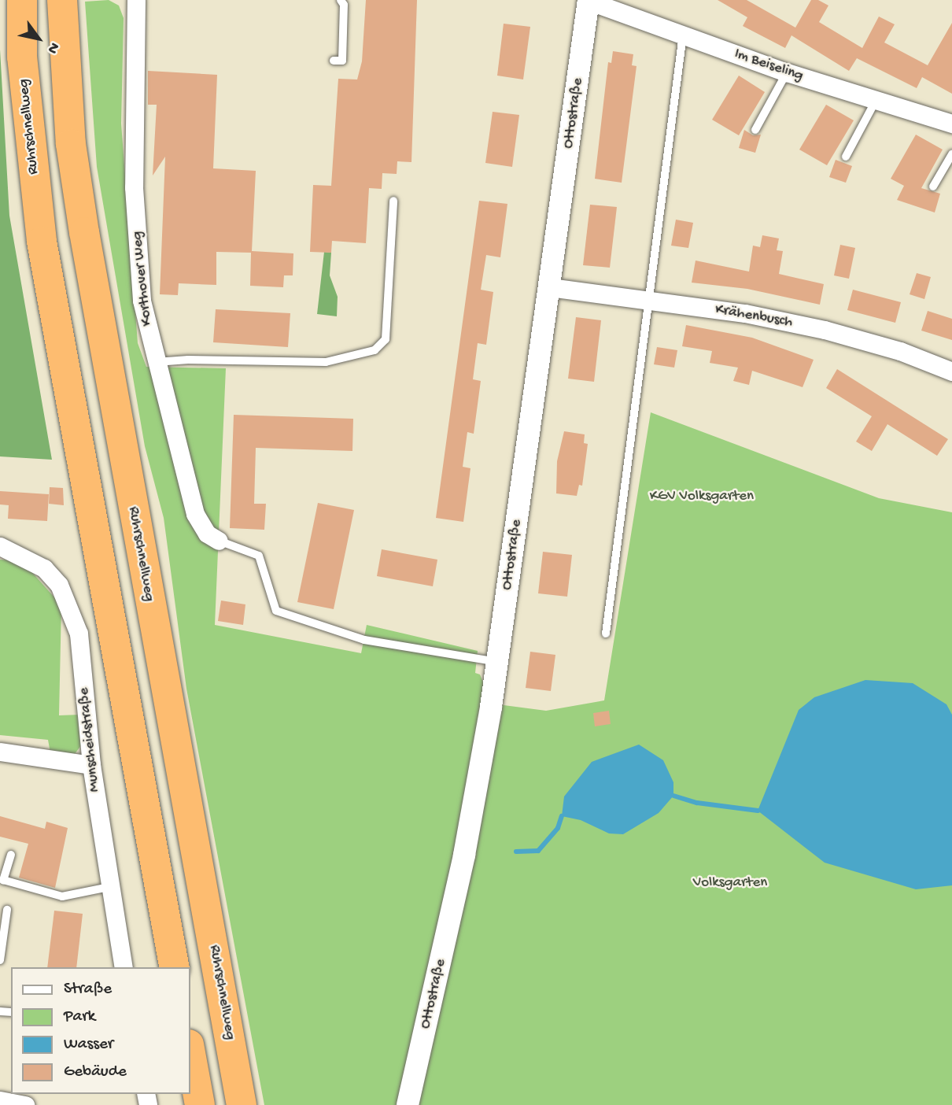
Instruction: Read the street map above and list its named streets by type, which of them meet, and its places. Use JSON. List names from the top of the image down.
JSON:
{
  "streets": {
    "highway": ["Ruhrschnellweg"],
    "street": [
      "Im Beiseling",
      "Ottostraße",
      "Korthover Weg",
      "Krähenbusch",
      "Munscheidstraße"
    ]
  },
  "crossings": [
    ["Im Beiseling", "Ottostraße"],
    ["Ottostraße", "Krähenbusch"]
  ],
  "parks": ["KGV Volksgarten", "Volksgarten"],
  "legend": [
    "Straße",
    "Park",
    "Wasser",
    "Gebäude"
  ],
  "north": "bottom right"
}
